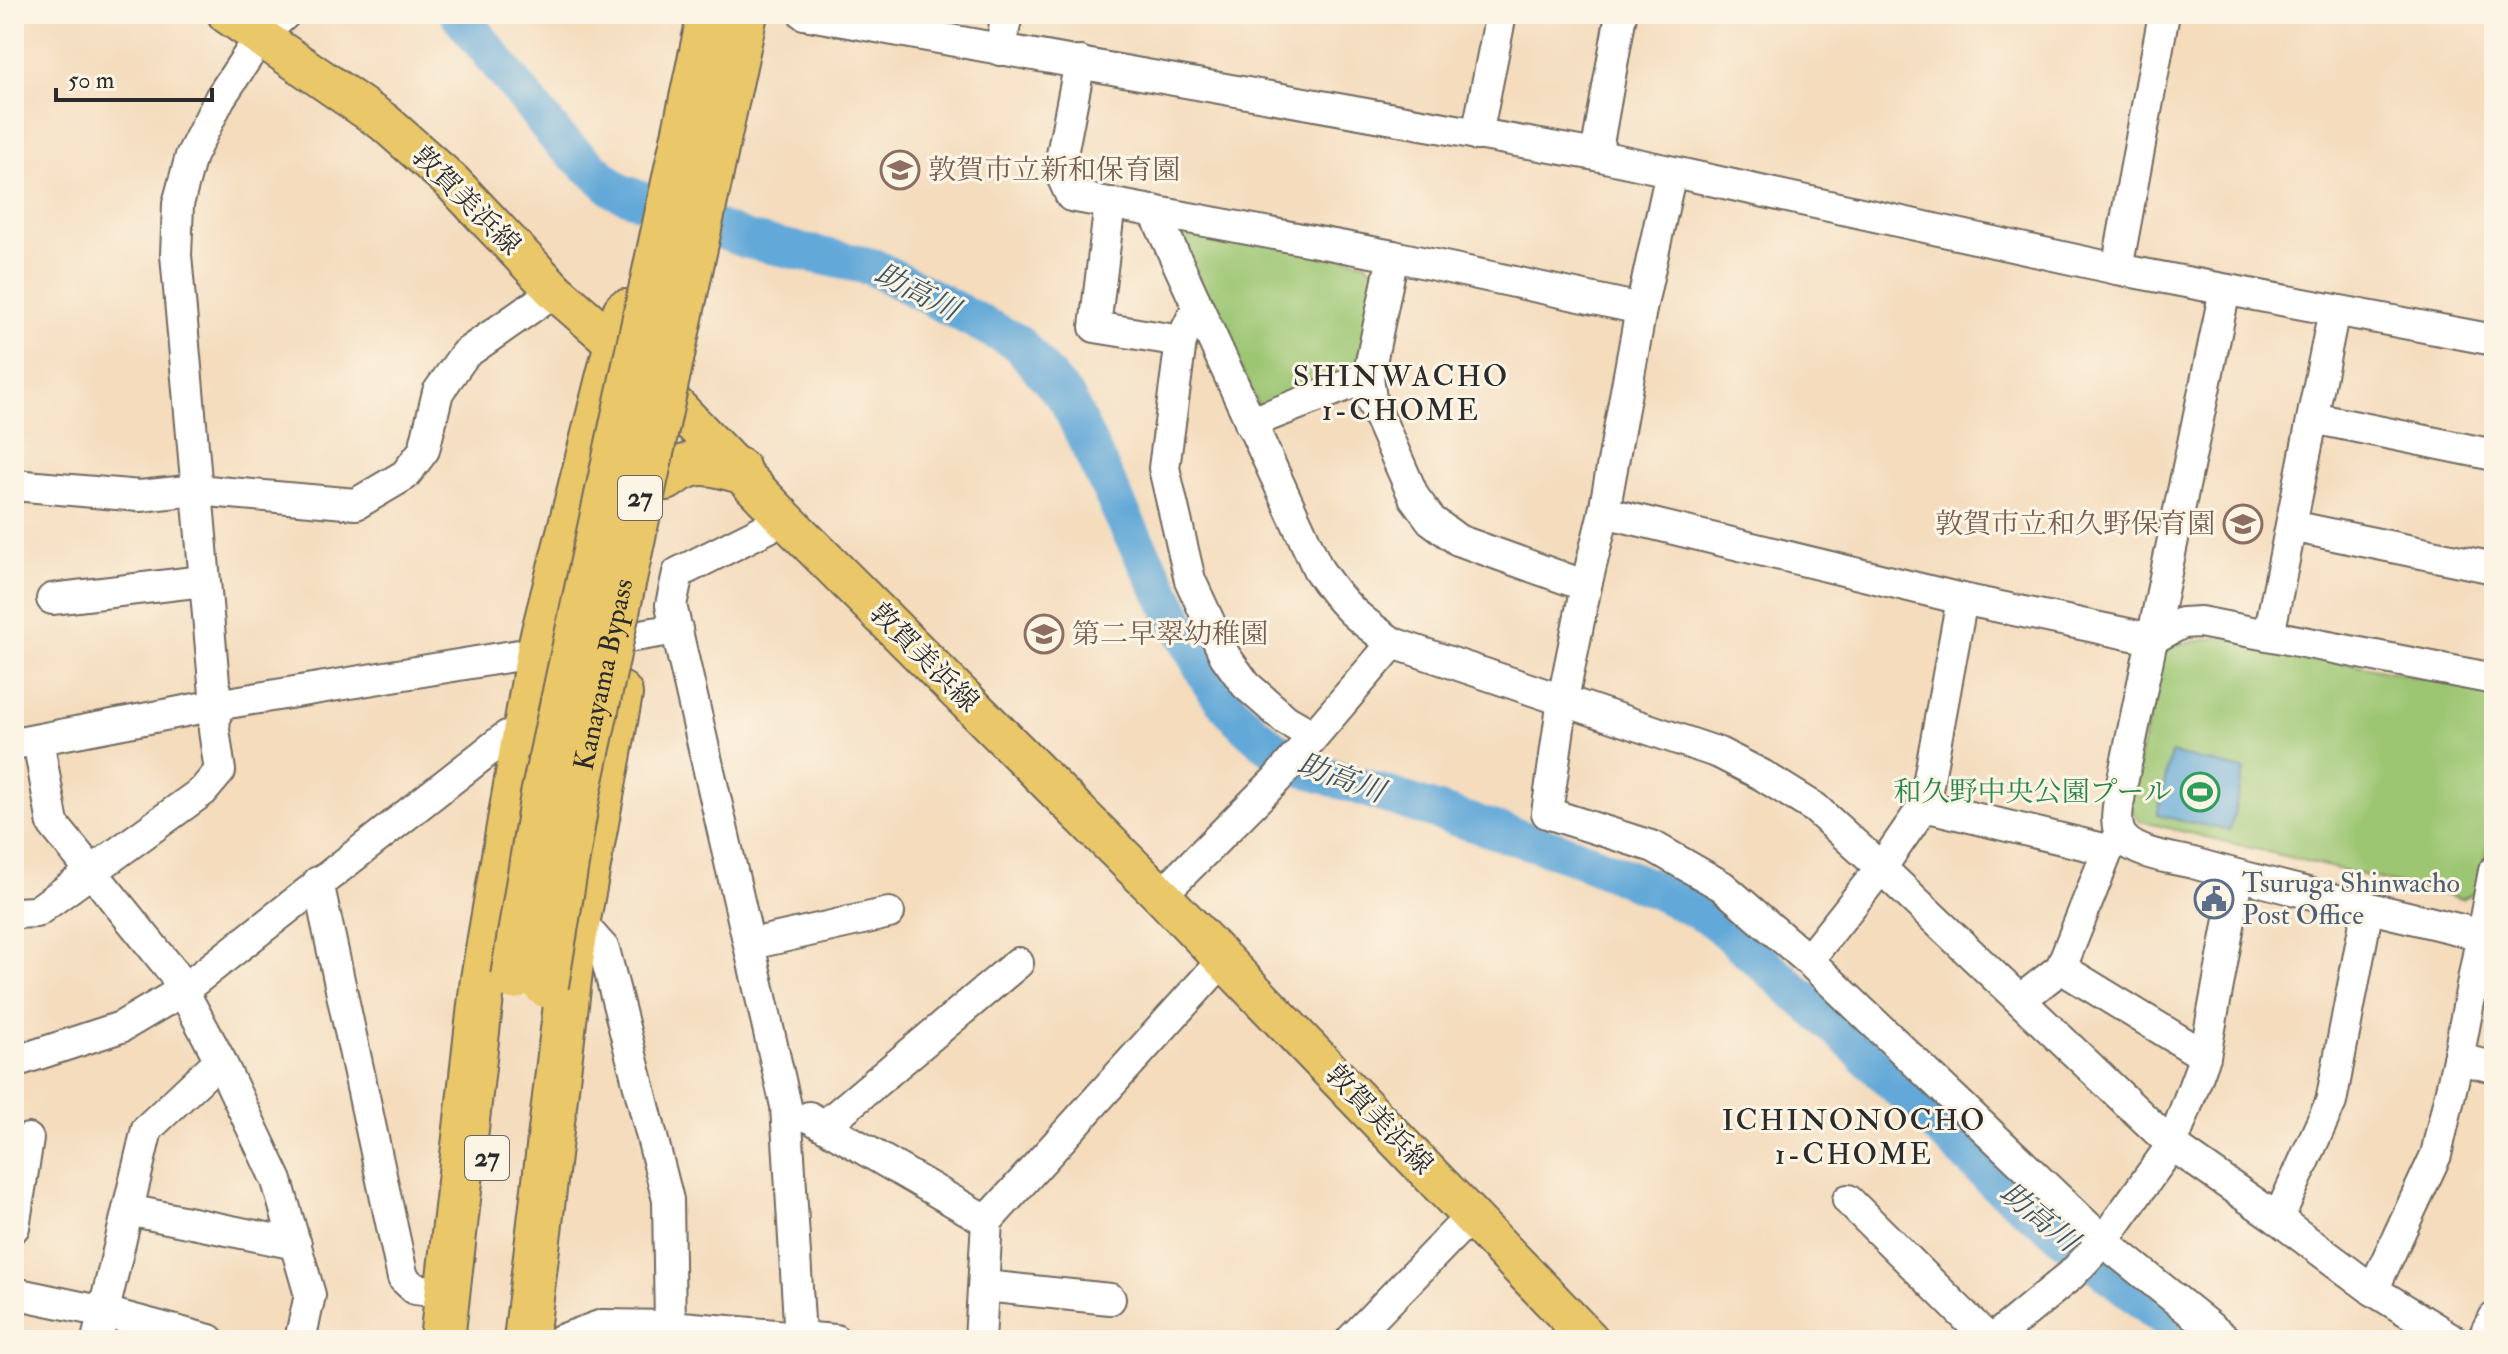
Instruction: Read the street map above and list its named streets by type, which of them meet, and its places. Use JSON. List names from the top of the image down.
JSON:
{
  "streets": {
    "highway": ["27", "Kanayama Bypass"],
    "main road": ["敦賀美浜線"]
  },
  "districts": ["SHINWACHO 1-CHOME", "ICHINONOCHO 1-CHOME"],
  "water": ["助高川"],
  "places": {
    "school or university": ["敦賀市立新和保育園", "敦賀市立和久野保育園", "第二早翠幼稚園"],
    "sports": ["和久野中央公園プール"],
    "public building": ["Tsuruga Shinwacho Post Office"]
  },
  "scale_bar": "50 m"
}
